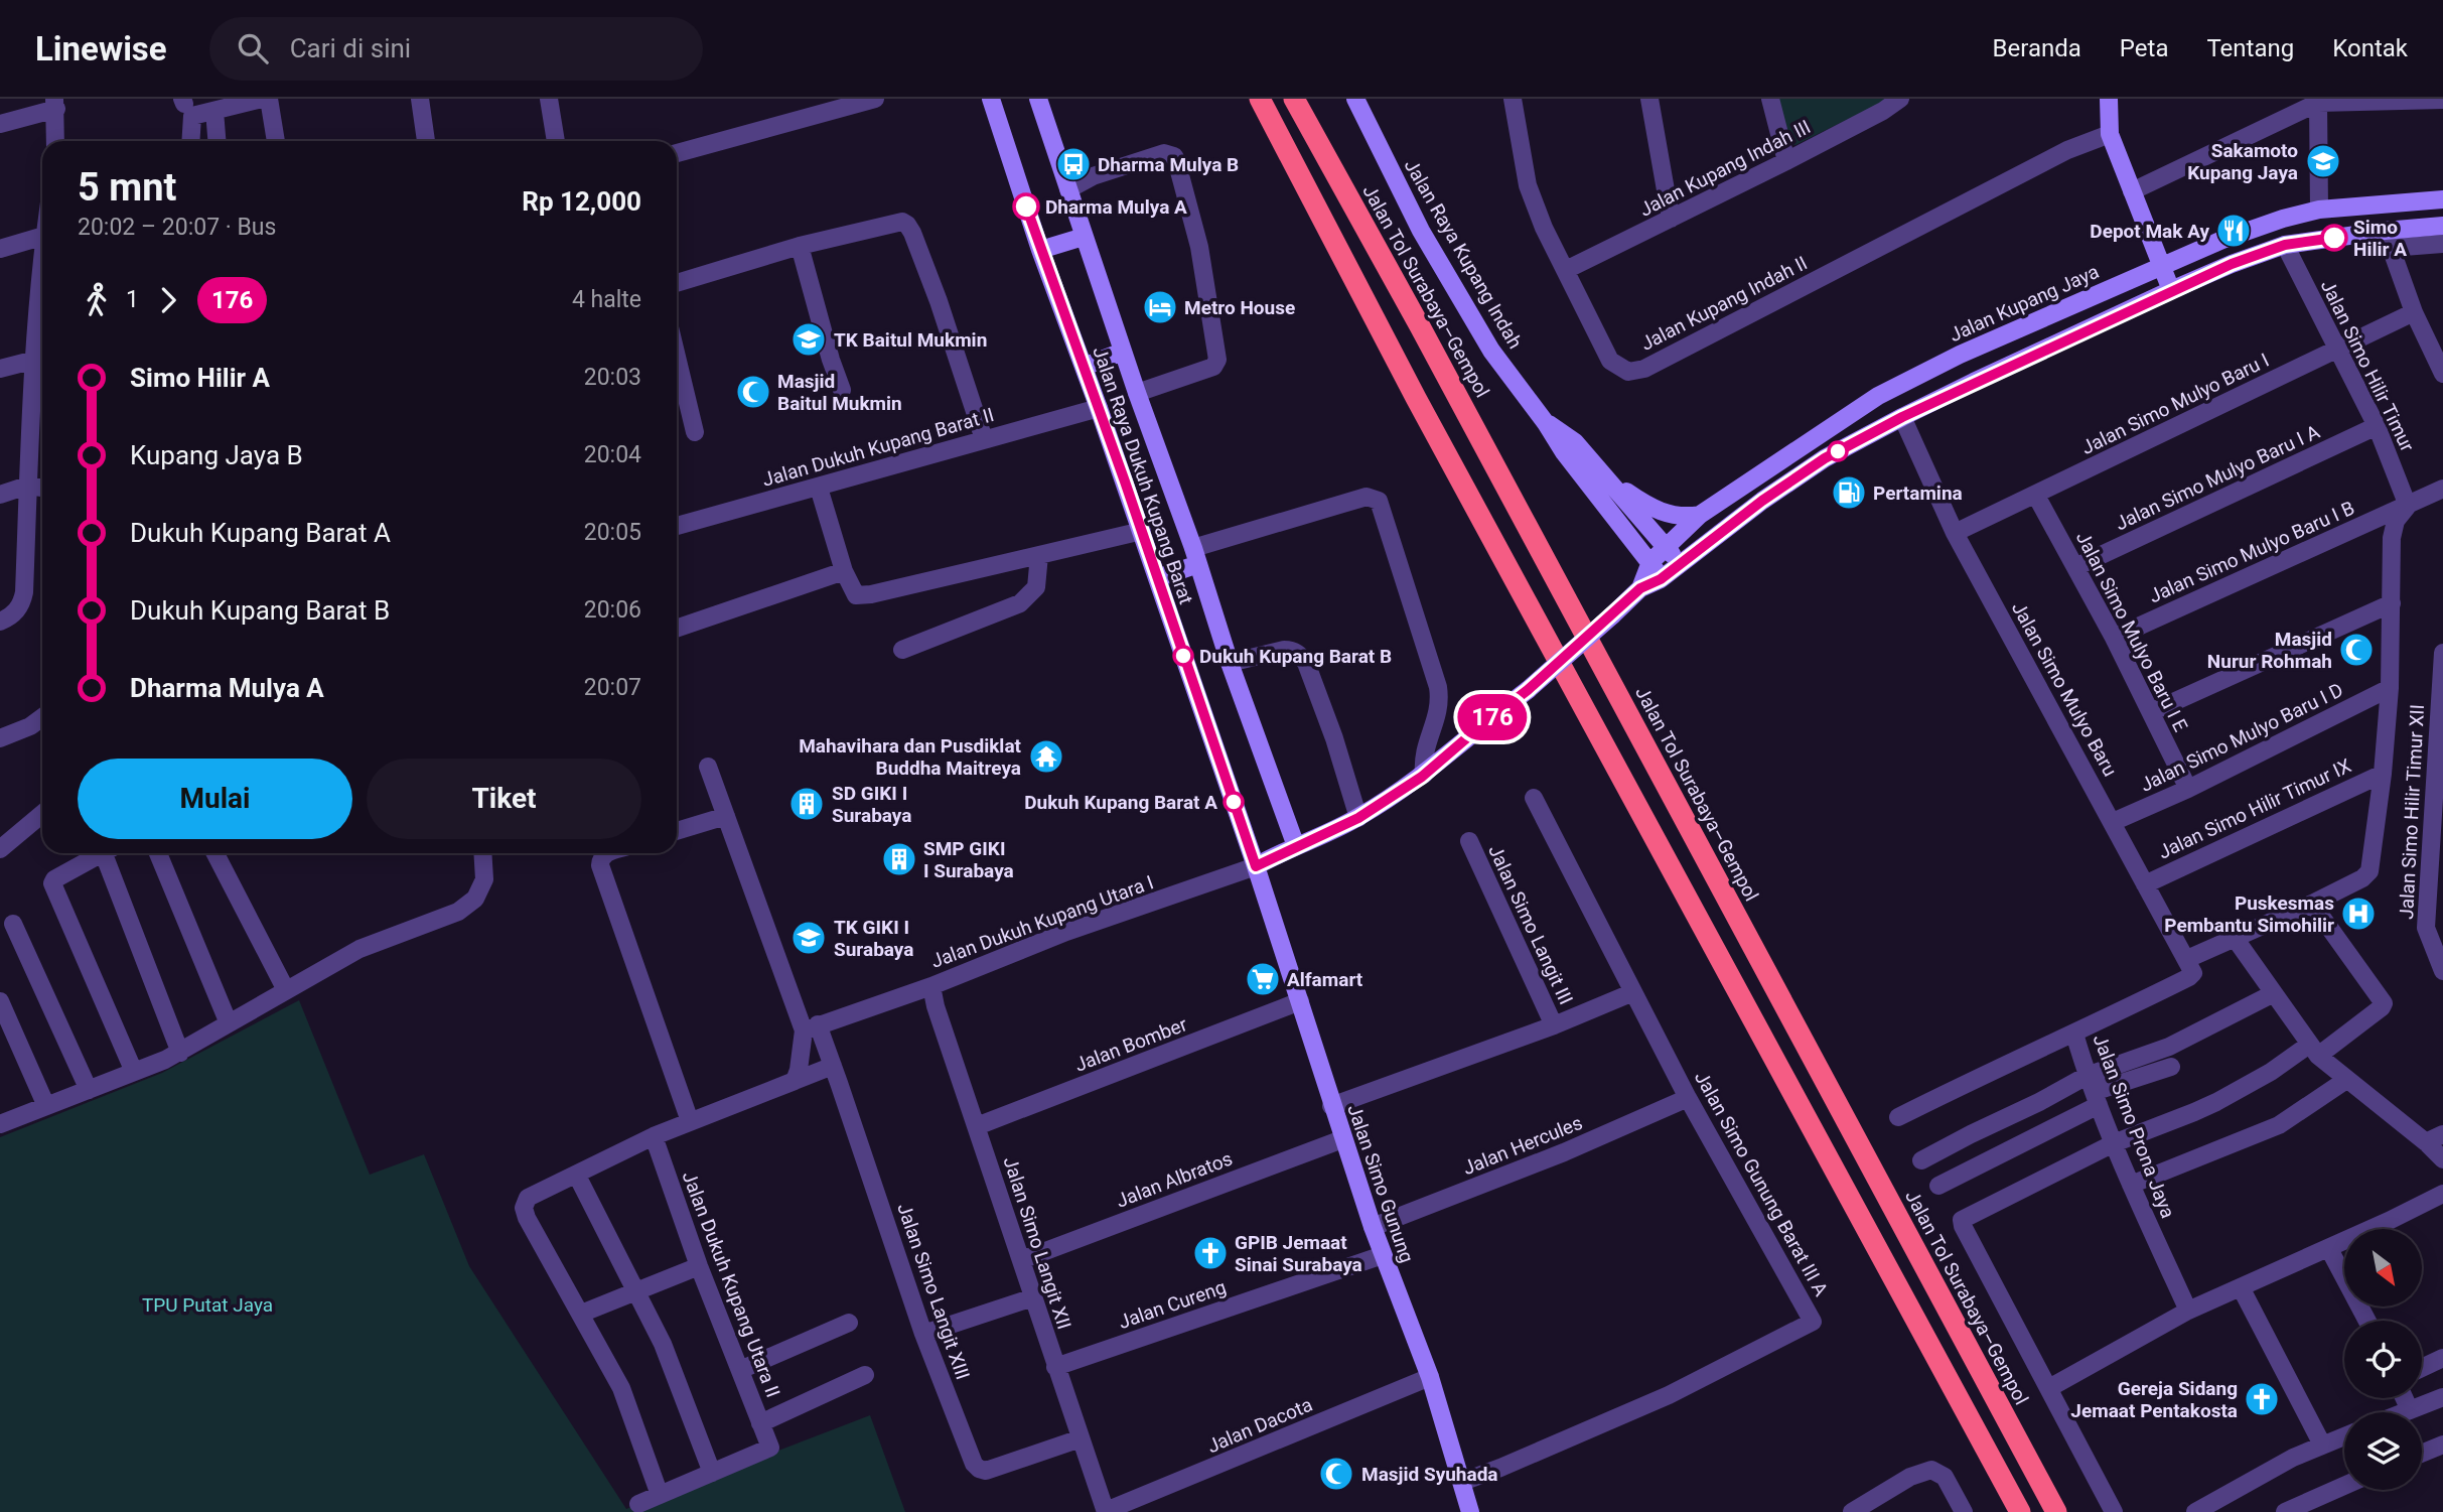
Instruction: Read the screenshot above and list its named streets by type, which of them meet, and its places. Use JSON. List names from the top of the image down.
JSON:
{
  "streets": {
    "highway": ["Jalan Tol Surabaya–Gempol"],
    "main road": [
      "Jalan Raya Kupang Indah",
      "Jalan Kupang Jaya",
      "Jalan Raya Dukuh Kupang Barat",
      "Jalan Simo Gunung"
    ],
    "street": [
      "Jalan Kupang Indah III",
      "Jalan Kupang Indah II",
      "Jalan Simo Hilir Timur",
      "Jalan Simo Mulyo Baru I",
      "Jalan Dukuh Kupang Barat II",
      "Jalan Simo Mulyo Baru I A",
      "Jalan Simo Mulyo Baru I B",
      "Jalan Simo Mulyo Baru I E",
      "Jalan Simo Mulyo Baru",
      "Jalan Simo Mulyo Baru I D",
      "Jalan Simo Hilir Timur IX",
      "Jalan Simo Hilir Timur XII",
      "Jalan Dukuh Kupang Utara I",
      "Jalan Simo Langit III",
      "Jalan Bomber",
      "Jalan Simo Prona Jaya",
      "Jalan Hercules",
      "Jalan Albratos",
      "Jalan Simo Gunung Barat III A",
      "Jalan Simo Langit XII",
      "Jalan Dukuh Kupang Utara II",
      "Jalan Simo Langit XIII",
      "Jalan Cureng",
      "Jalan Dacota"
    ]
  },
  "crossings": [
    ["Jalan Kupang Indah III", "Jalan Kupang Indah II"],
    ["Jalan Raya Kupang Indah", "Jalan Kupang Jaya"],
    ["Jalan Kupang Jaya", "Jalan Simo Hilir Timur"],
    ["Jalan Kupang Jaya", "Jalan Raya Dukuh Kupang Barat"],
    ["Jalan Kupang Jaya", "Jalan Simo Mulyo Baru"],
    ["Jalan Kupang Jaya", "Jalan Dukuh Kupang Utara I"],
    ["Jalan Kupang Jaya", "Jalan Simo Gunung"],
    ["Jalan Simo Hilir Timur", "Jalan Simo Mulyo Baru I"],
    ["Jalan Simo Hilir Timur", "Jalan Simo Mulyo Baru I A"],
    ["Jalan Simo Hilir Timur", "Jalan Simo Mulyo Baru I B"],
    ["Jalan Simo Mulyo Baru I", "Jalan Simo Mulyo Baru I E"],
    ["Jalan Simo Mulyo Baru I", "Jalan Simo Mulyo Baru"],
    ["Jalan Dukuh Kupang Barat II", "Jalan Raya Dukuh Kupang Barat"],
    ["Jalan Raya Dukuh Kupang Barat", "Jalan Dukuh Kupang Utara I"],
    ["Jalan Raya Dukuh Kupang Barat", "Jalan Simo Gunung"],
    ["Jalan Simo Mulyo Baru I A", "Jalan Simo Mulyo Baru I E"],
    ["Jalan Simo Mulyo Baru I B", "Jalan Simo Mulyo Baru I E"],
    ["Jalan Simo Mulyo Baru I E", "Jalan Simo Mulyo Baru I D"],
    ["Jalan Simo Mulyo Baru", "Jalan Simo Mulyo Baru I D"],
    ["Jalan Simo Mulyo Baru", "Jalan Simo Hilir Timur IX"],
    ["Jalan Simo Mulyo Baru", "Jalan Simo Prona Jaya"],
    ["Jalan Simo Hilir Timur IX", "Jalan Simo Prona Jaya"],
    ["Jalan Dukuh Kupang Utara I", "Jalan Simo Gunung"],
    ["Jalan Dukuh Kupang Utara I", "Jalan Simo Langit XII"],
    ["Jalan Dukuh Kupang Utara I", "Jalan Simo Langit XIII"],
    ["Jalan Bomber", "Jalan Simo Gunung"],
    ["Jalan Bomber", "Jalan Simo Langit XII"],
    ["Jalan Hercules", "Jalan Simo Gunung"],
    ["Jalan Hercules", "Jalan Simo Gunung Barat III A"],
    ["Jalan Albratos", "Jalan Simo Gunung"],
    ["Jalan Albratos", "Jalan Simo Langit XII"],
    ["Jalan Simo Gunung", "Jalan Simo Gunung Barat III A"],
    ["Jalan Simo Gunung", "Jalan Cureng"],
    ["Jalan Simo Gunung", "Jalan Dacota"],
    ["Jalan Simo Langit XII", "Jalan Simo Langit XIII"],
    ["Jalan Simo Langit XII", "Jalan Cureng"],
    ["Jalan Simo Langit XII", "Jalan Dacota"]
  ],
  "parks": ["TPU Putat Jaya"],
  "places": {
    "school or university": ["Sakamoto Kupang Jaya", "TK Baitul Mukmin", "TK GIKI I Surabaya"],
    "bus stop": ["Dharma Mulya B"],
    "other": [
      "Dharma Mulya A",
      "Simo Hilir A",
      "Dukuh Kupang Barat B",
      "Dukuh Kupang Barat A"
    ],
    "restaurant": ["Depot Mak Ay"],
    "hotel": ["Metro House"],
    "mosque": ["Masjid Baitul Mukmin", "Masjid Nurur Rohmah", "Masjid Syuhada"],
    "fuel station": ["Pertamina"],
    "temple": ["Mahavihara dan Pusdiklat Buddha Maitreya"],
    "building": ["SD GIKI I Surabaya", "SMP GIKI I Surabaya"],
    "hospital": ["Puskesmas Pembantu Simohilir"],
    "supermarket": ["Alfamart"],
    "church": ["GPIB Jemaat Sinai Surabaya", "Gereja Sidang Jemaat Pentakosta"]
  },
  "lines": ["bus line 176"],
  "north": "bottom right",
  "page": {
    "header": "Linewise",
    "search": "Cari di sini",
    "nav": [
      "Beranda",
      "Peta",
      "Tentang",
      "Kontak"
    ],
    "on_map": "176",
    "heading": ["5 mnt", "20:02 – 20:07 · Bus", "Rp 12,000"],
    "legs": ["1", "176", "4 halte"],
    "list": [
      {
        "name": "Simo Hilir A",
        "value": "20:03"
      },
      {
        "name": "Kupang Jaya B",
        "value": "20:04"
      },
      {
        "name": "Dukuh Kupang Barat A",
        "value": "20:05"
      },
      {
        "name": "Dukuh Kupang Barat B",
        "value": "20:06"
      },
      {
        "name": "Dharma Mulya A",
        "value": "20:07"
      }
    ],
    "buttons": ["Mulai", "Tiket"]
  }
}
